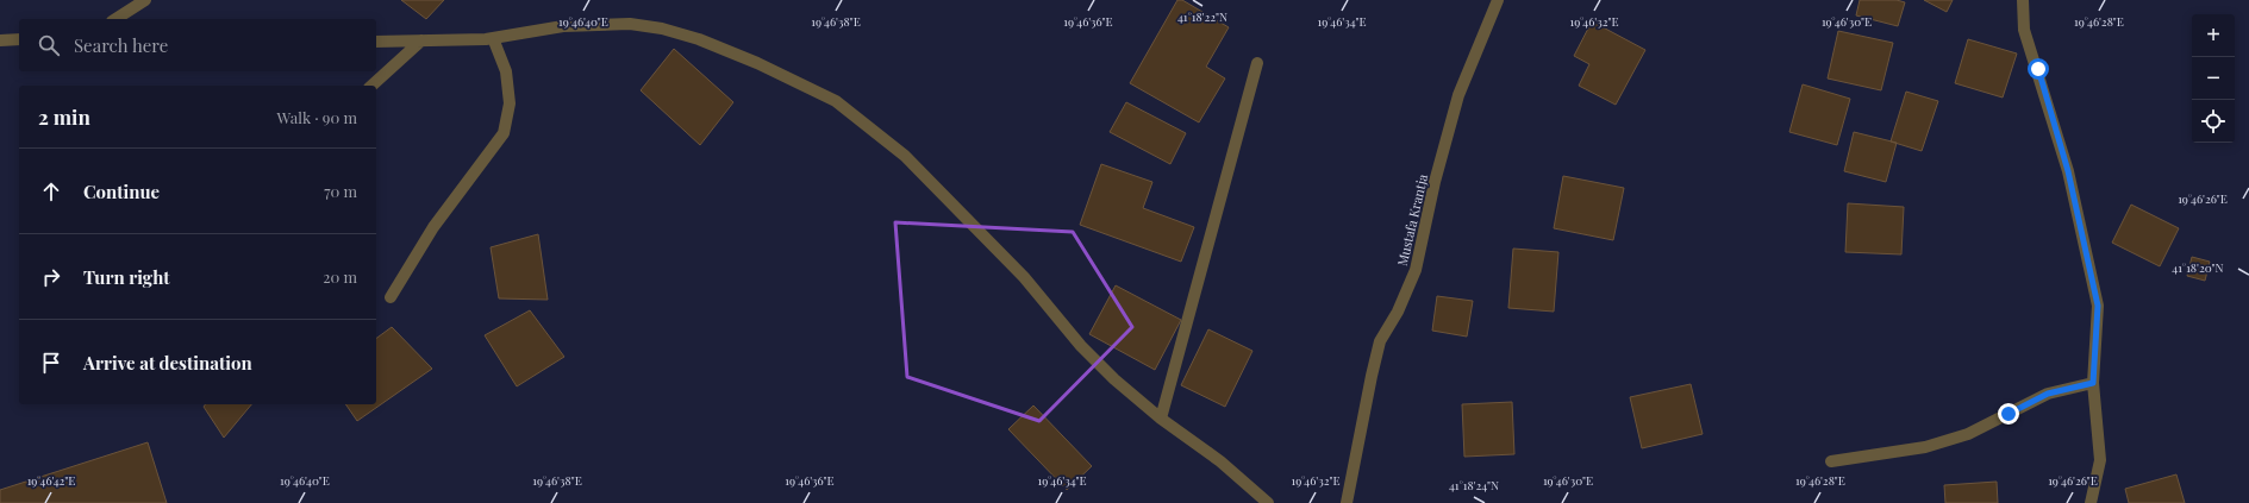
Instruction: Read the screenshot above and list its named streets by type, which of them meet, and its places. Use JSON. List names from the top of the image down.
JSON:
{
  "streets": {
    "street": ["Mustafa Krantja"]
  },
  "page": {
    "map_buttons": ["+", "−"],
    "search": "Search here",
    "heading": ["2 min", "Walk · 90 m"],
    "list": [
      ["Continue", "70 m"],
      ["Turn right", "20 m"],
      "Arrive at destination"
    ]
  },
  "coordinates": [
    "41°18'22\"N",
    "19°46'40\"E",
    "19°46'38\"E",
    "19°46'36\"E",
    "19°46'34\"E",
    "19°46'30\"E",
    "19°46'28\"E",
    "19°46'32\"E",
    "19°46'26\"E",
    "41°18'20\"N",
    "19°46'42\"E",
    "41°18'24\"N"
  ]
}
